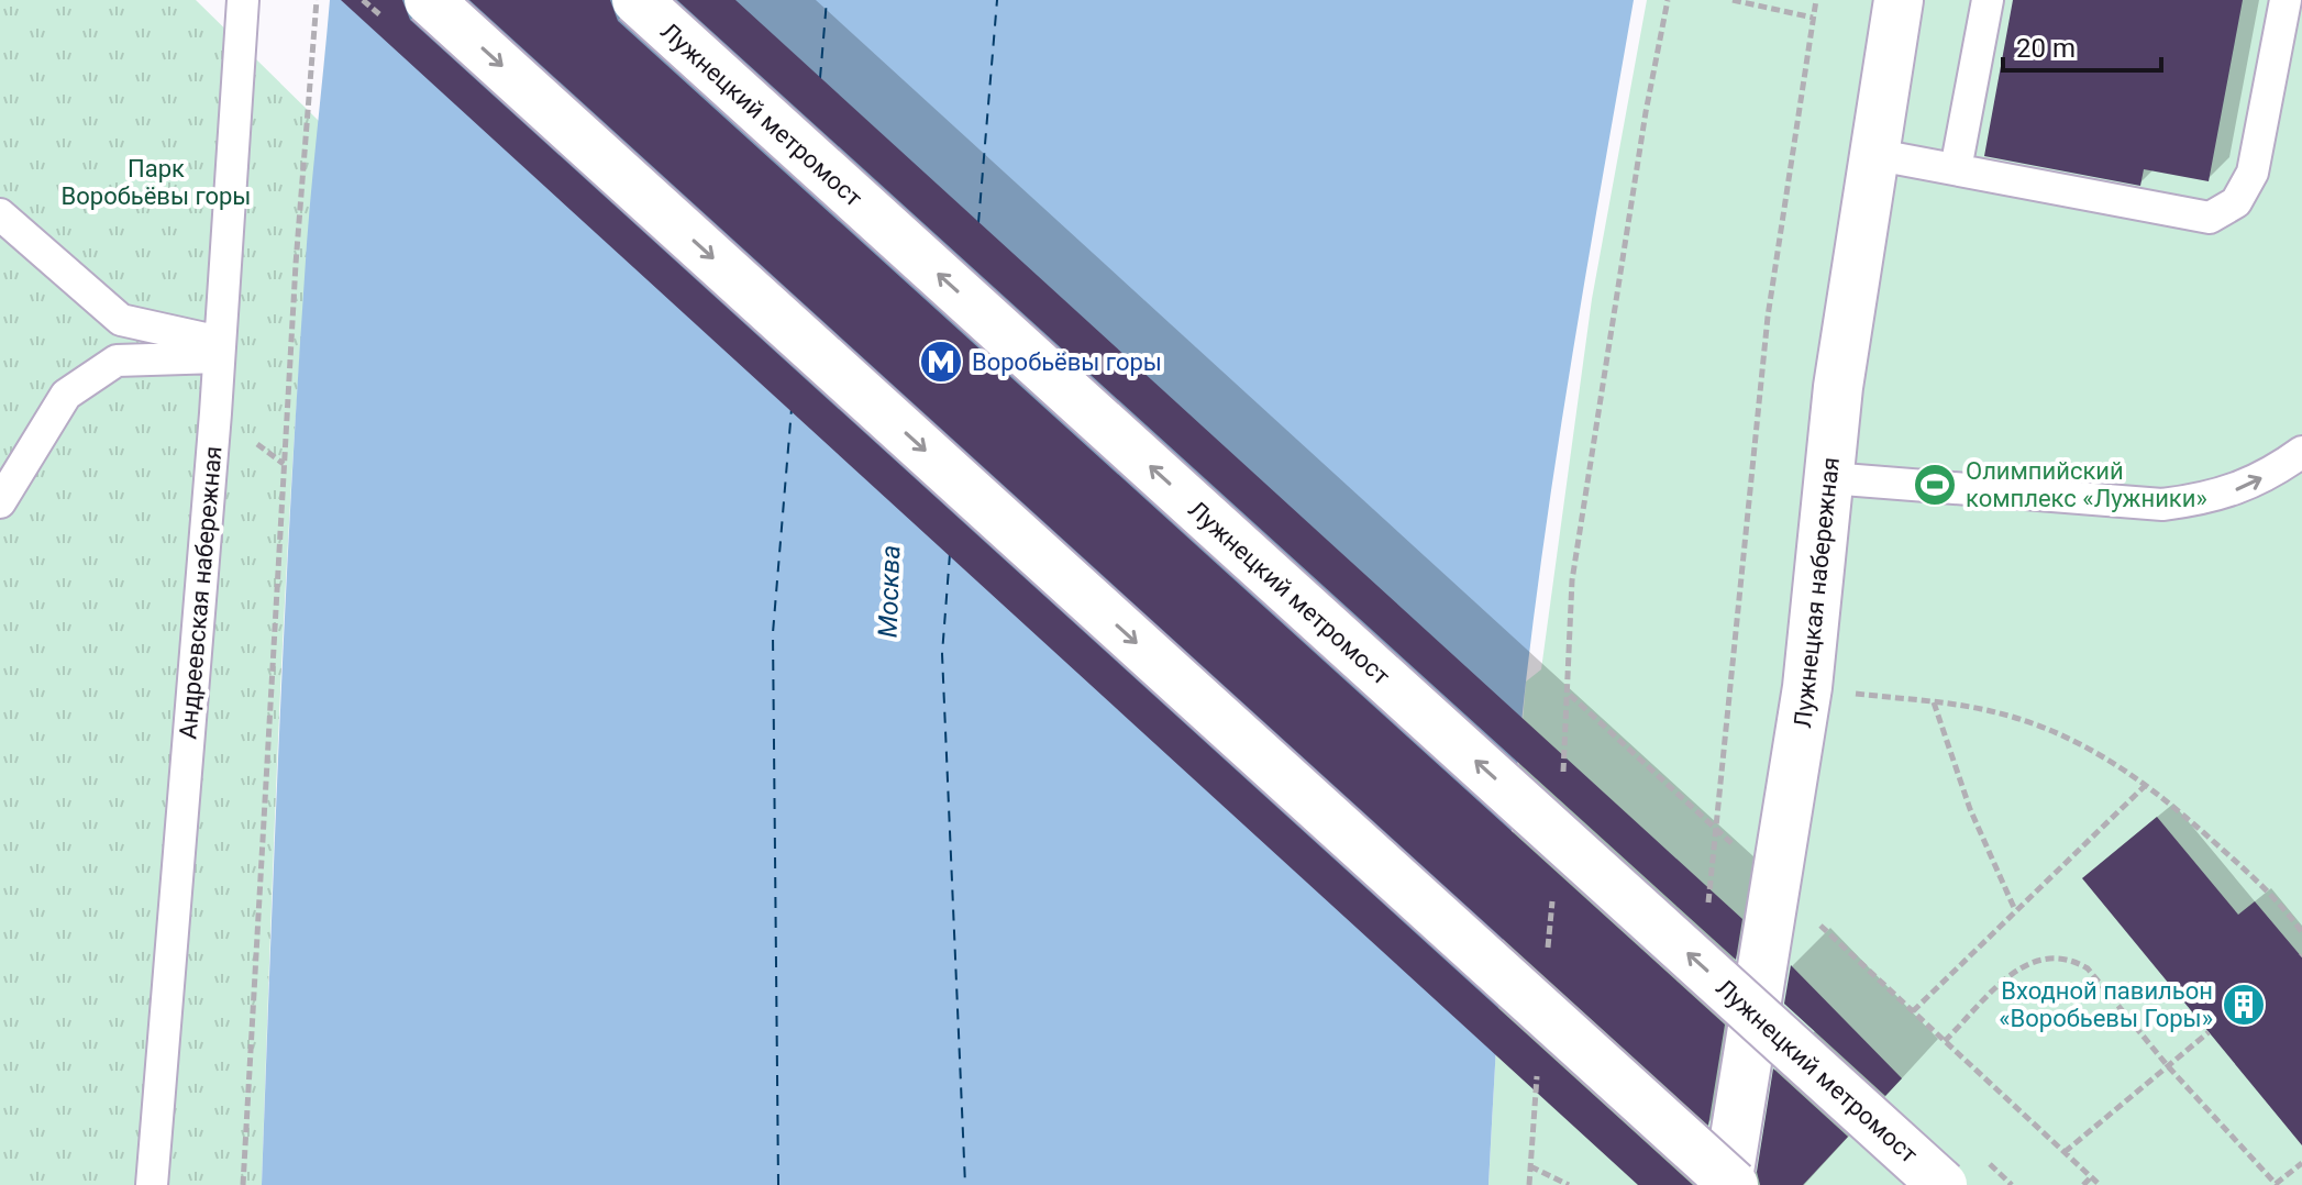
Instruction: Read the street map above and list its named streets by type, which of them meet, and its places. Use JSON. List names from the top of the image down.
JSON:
{
  "streets": {
    "main road": ["Лужнецкий метромост", "Лужнецкая набережная"],
    "lane": ["Андреевская набережная"]
  },
  "water": ["Москва"],
  "parks": ["Парк Воробьёвы горы"],
  "places": {
    "metro station": ["Воробьёвы горы"],
    "sports": ["Олимпийский комплекс «Лужники»"],
    "building": ["Входной павильон «Воробьевы Горы»"]
  },
  "scale_bar": "20 m"
}
